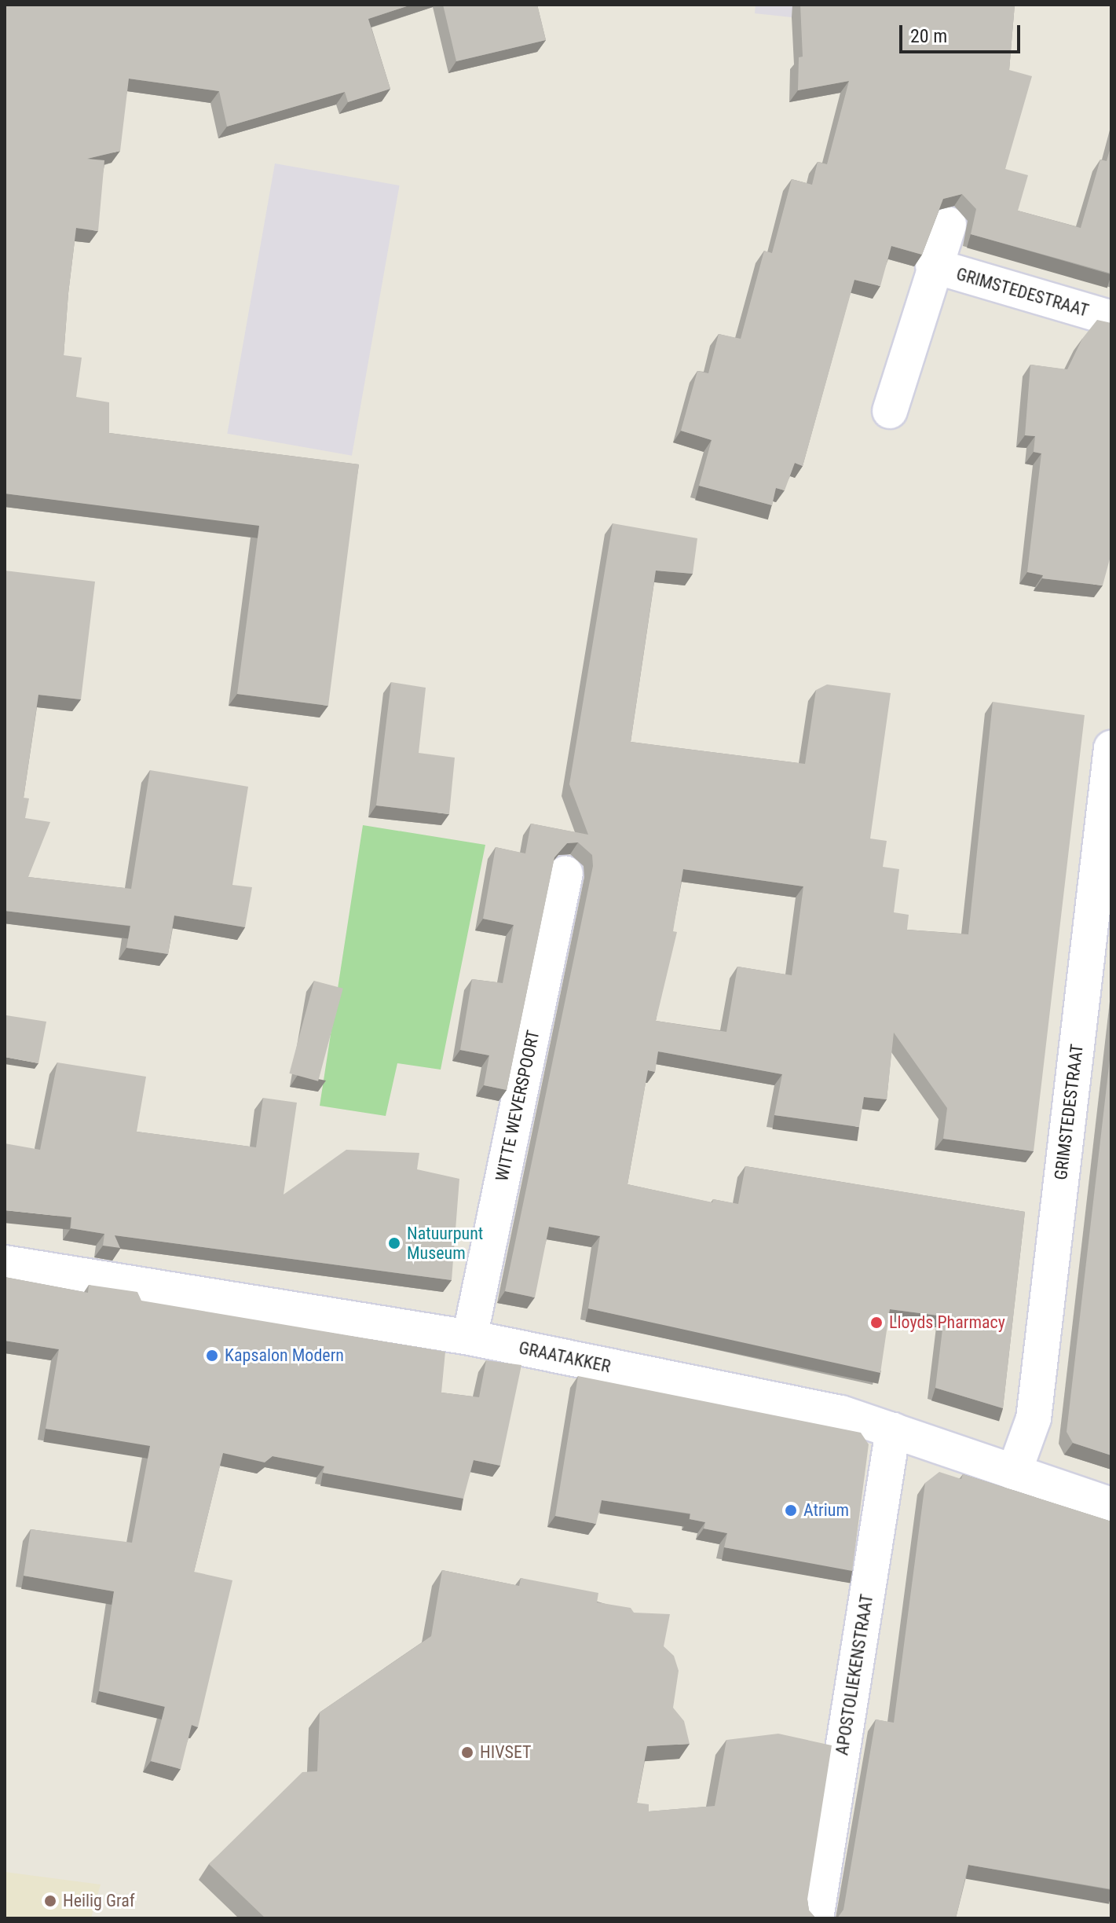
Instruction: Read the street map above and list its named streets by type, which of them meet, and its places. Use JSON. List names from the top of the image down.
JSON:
{
  "streets": {
    "street": [
      "GRIMSTEDESTRAAT",
      "WITTE WEVERSPOORT",
      "GRAATAKKER",
      "APOSTOLIEKENSTRAAT"
    ]
  },
  "crossings": [
    ["GRIMSTEDESTRAAT", "GRAATAKKER"],
    ["WITTE WEVERSPOORT", "GRAATAKKER"],
    ["GRAATAKKER", "APOSTOLIEKENSTRAAT"]
  ],
  "places": [
    "Natuurpunt Museum",
    "Lloyds Pharmacy",
    "Kapsalon Modern",
    "Atrium",
    "HIVSET",
    "Heilig Graf"
  ],
  "scale_bar": "20 m"
}
